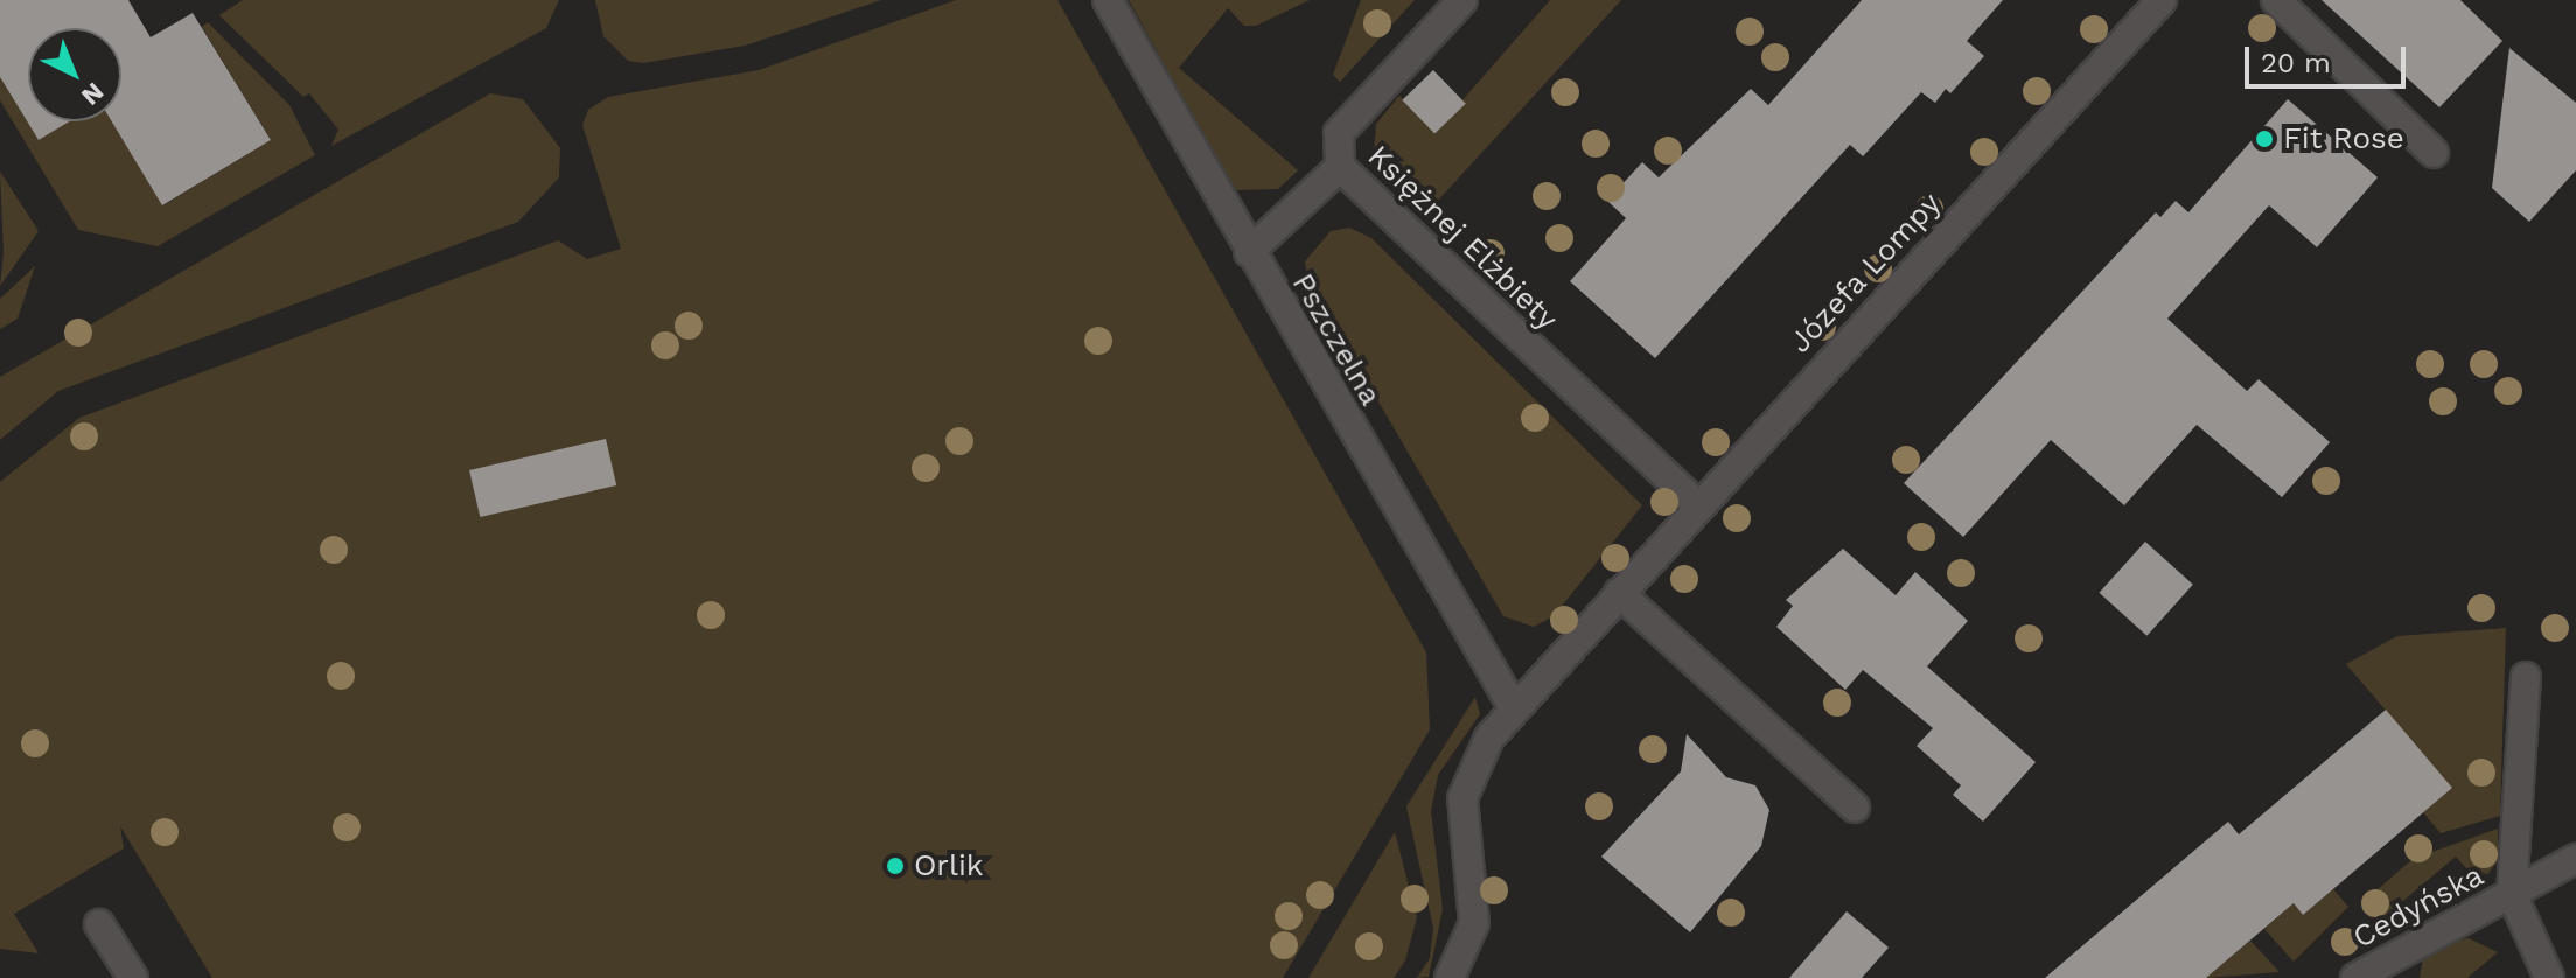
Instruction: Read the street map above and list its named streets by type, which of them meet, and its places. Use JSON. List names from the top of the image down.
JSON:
{
  "streets": {
    "street": [
      "Księżnej Elżbiety",
      "Józefa Lompy",
      "Pszczelna",
      "Cedyńska"
    ]
  },
  "crossings": [
    ["Księżnej Elżbiety", "Józefa Lompy"],
    ["Józefa Lompy", "Pszczelna"]
  ],
  "places": ["Fit Rose", "Orlik"],
  "scale_bar": "20 m",
  "north": "bottom right"
}
